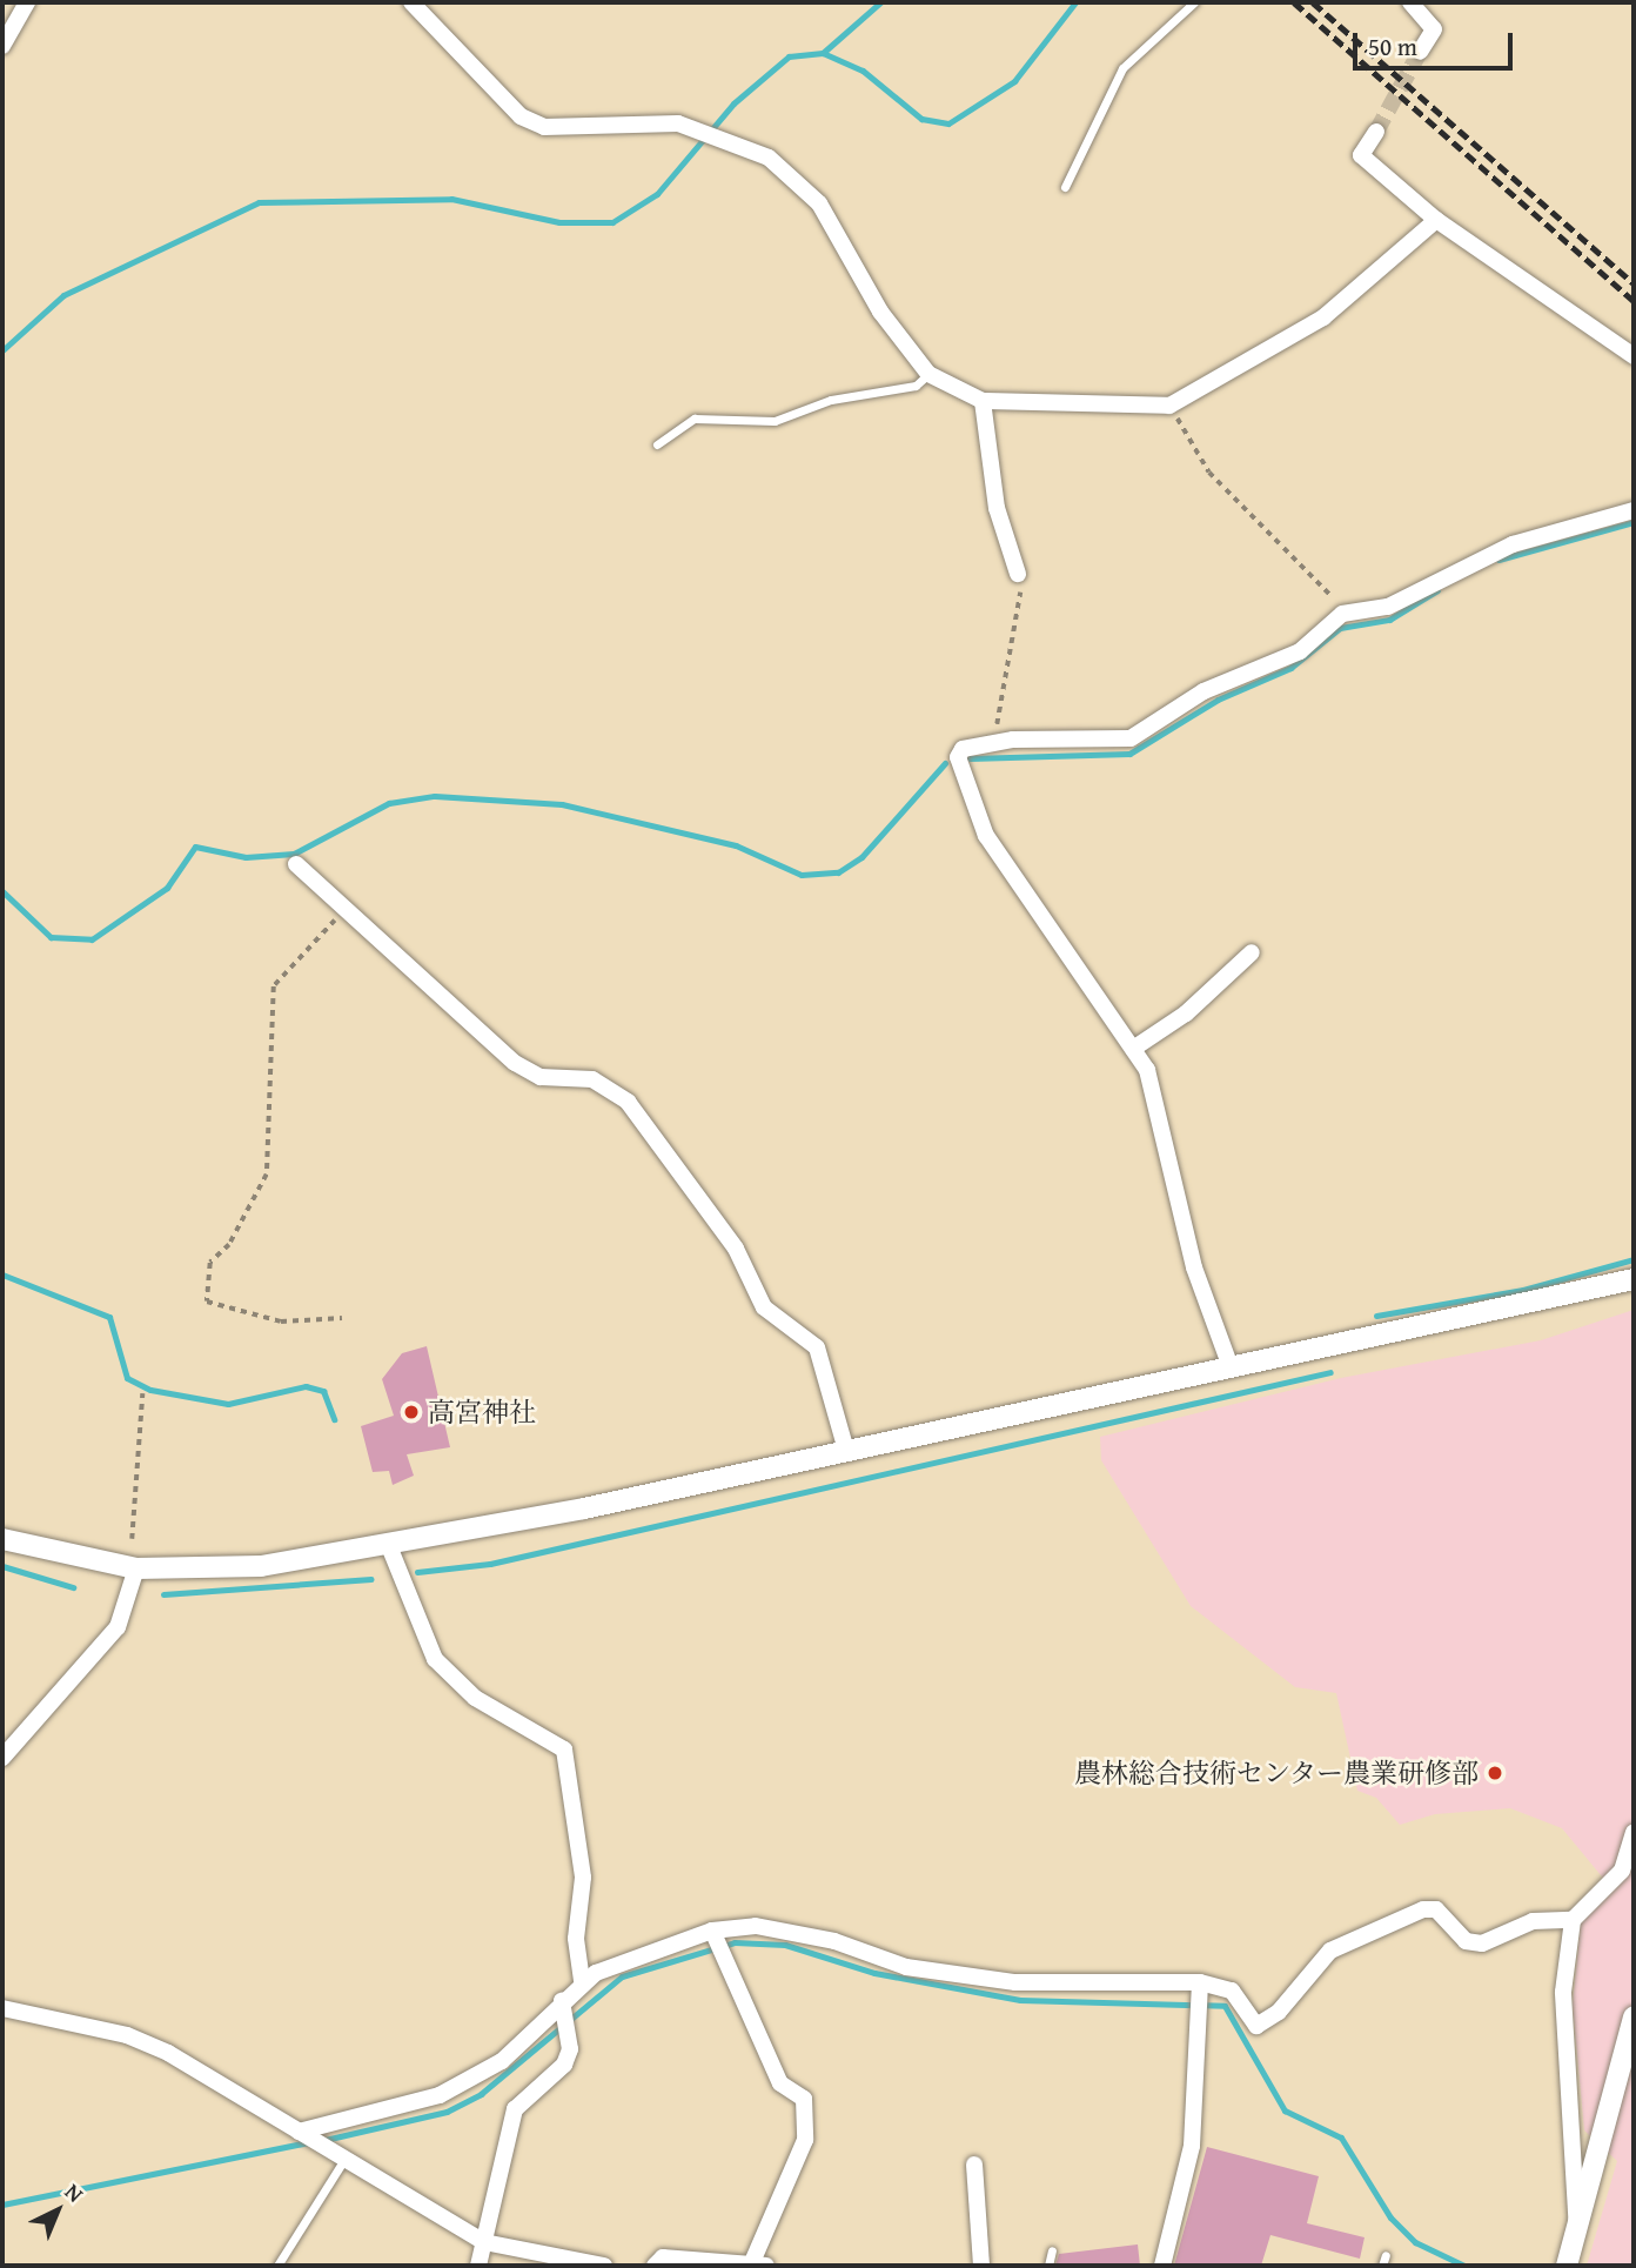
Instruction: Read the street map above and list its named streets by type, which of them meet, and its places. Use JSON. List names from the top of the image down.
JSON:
{
  "places": ["高宮神社", "農林総合技術センター農業研修部"],
  "scale_bar": "50 m",
  "north": "top right"
}
